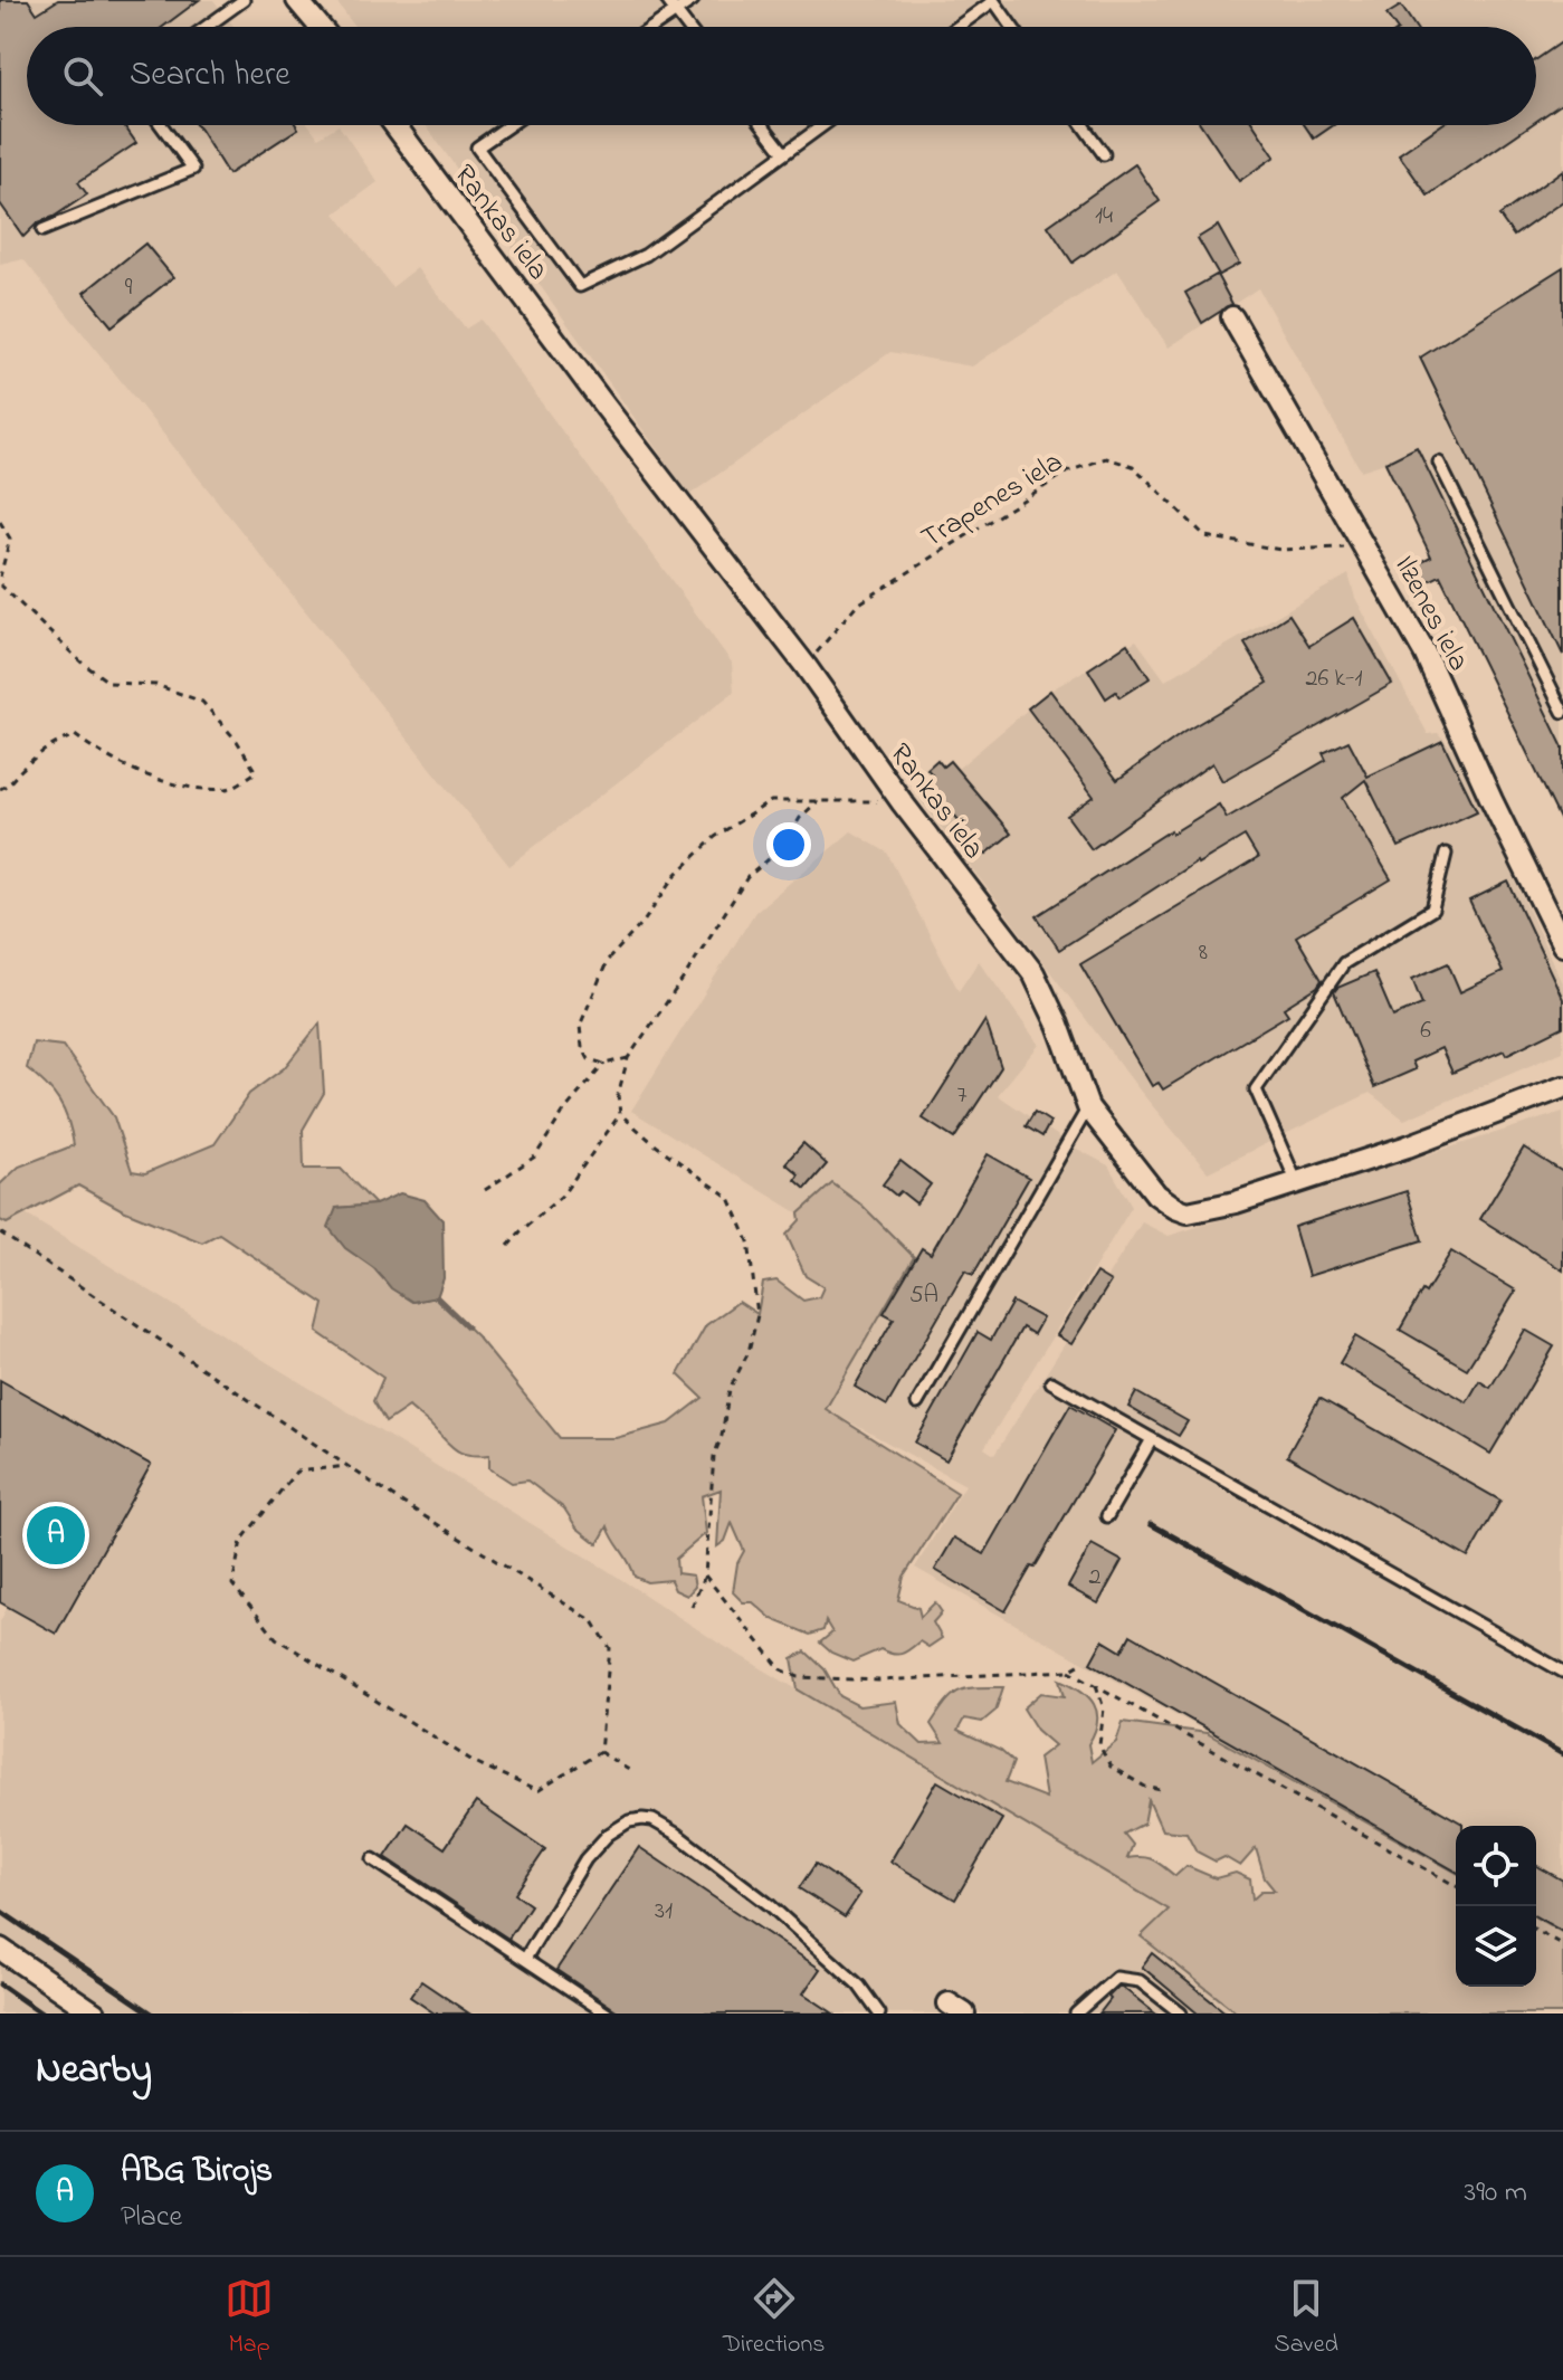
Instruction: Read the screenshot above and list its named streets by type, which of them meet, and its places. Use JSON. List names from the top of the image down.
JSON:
{
  "streets": {
    "street": ["Rankas iela", "Ilzenes iela"],
    "path": ["Trapenes iela"]
  },
  "crossings": [
    ["Rankas iela", "Trapenes iela"],
    ["Trapenes iela", "Ilzenes iela"]
  ],
  "house_numbers": [
    "14",
    "9",
    "26 k-1",
    "8",
    "6",
    "7",
    "5A",
    "2",
    "31"
  ],
  "page": {
    "search": "Search here",
    "pins": "A",
    "heading": "Nearby",
    "list": [
      {
        "mark": "A",
        "name": "ABG Birojs",
        "note": "Place",
        "value": "390 m"
      }
    ],
    "nav": ["Map", "Directions", "Saved"]
  }
}
